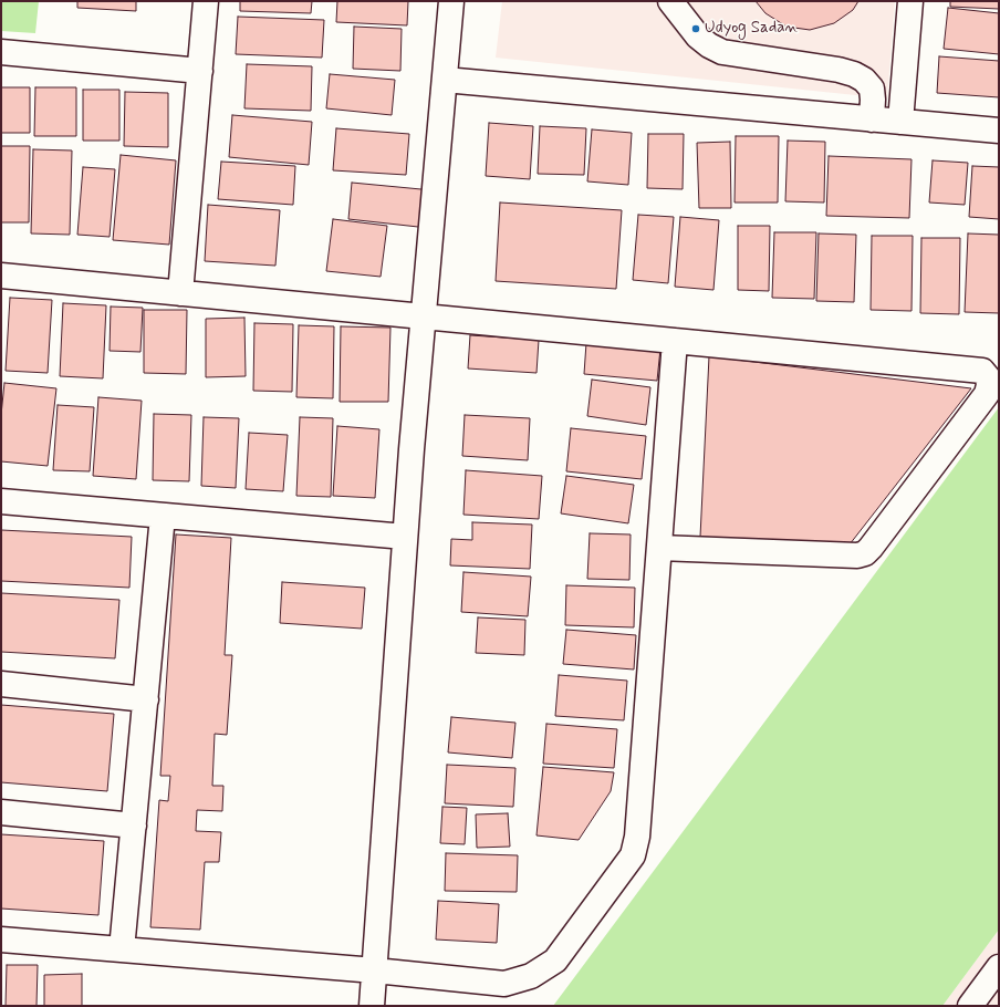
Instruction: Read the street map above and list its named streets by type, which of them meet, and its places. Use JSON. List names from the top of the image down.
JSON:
{
  "places": ["Udyog Sadan"]
}
